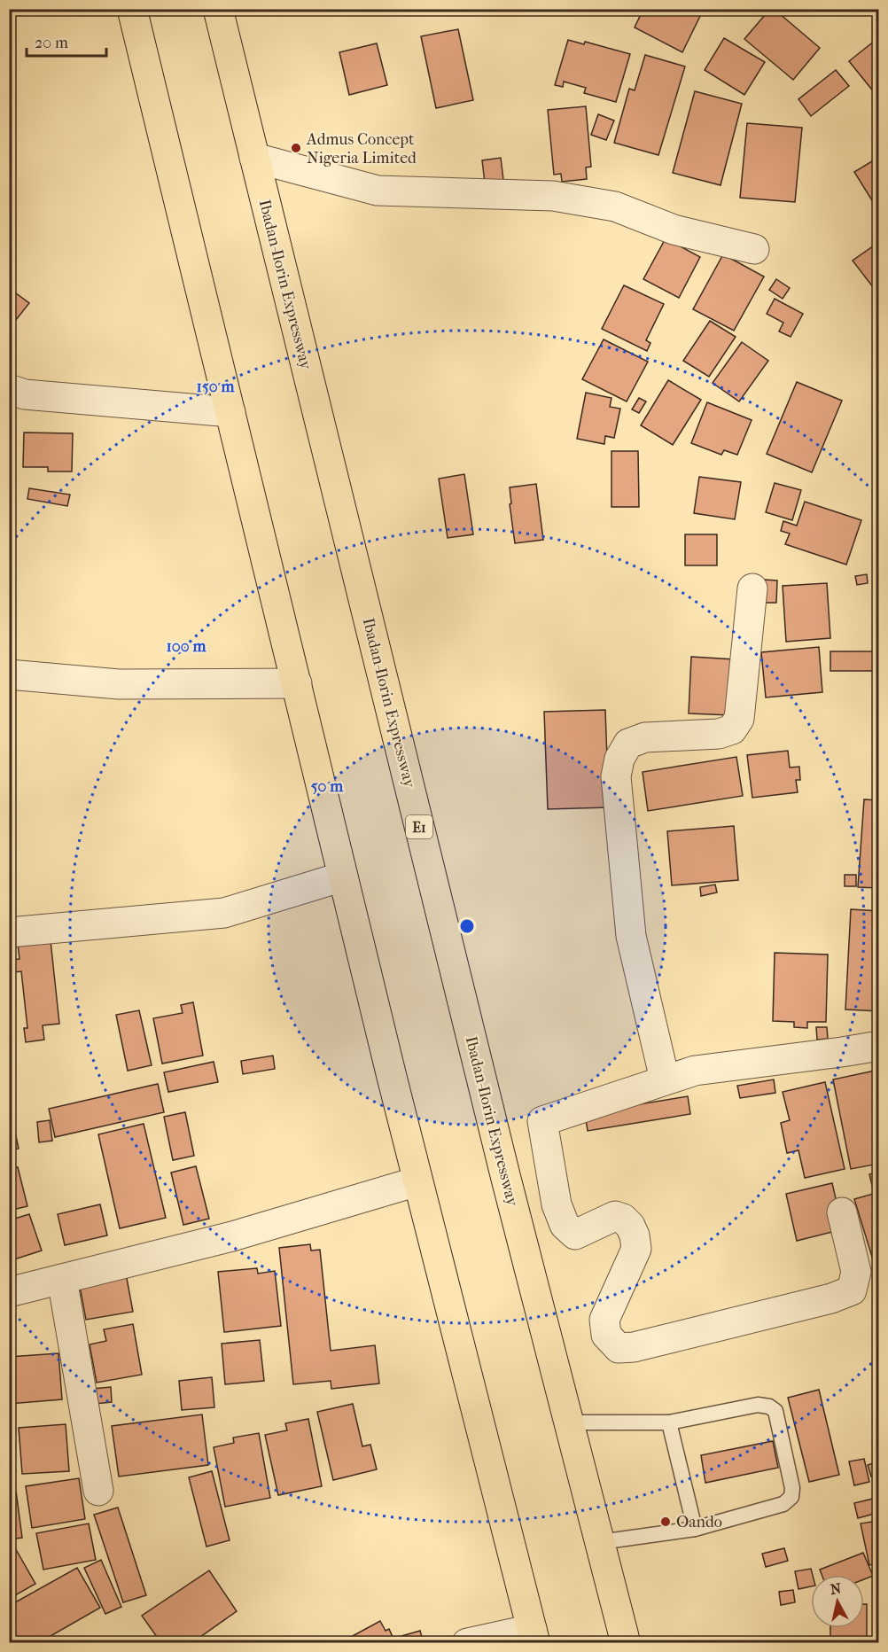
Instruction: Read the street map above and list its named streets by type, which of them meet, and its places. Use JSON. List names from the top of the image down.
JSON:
{
  "streets": {
    "highway": ["Ibadan-Ilorin Expressway", "E1"]
  },
  "places": ["Admus Concept Nigeria Limited", "Oando"],
  "scale_bar": "20 m",
  "north": "top",
  "rings": ["150 m", "100 m", "50 m"]
}
